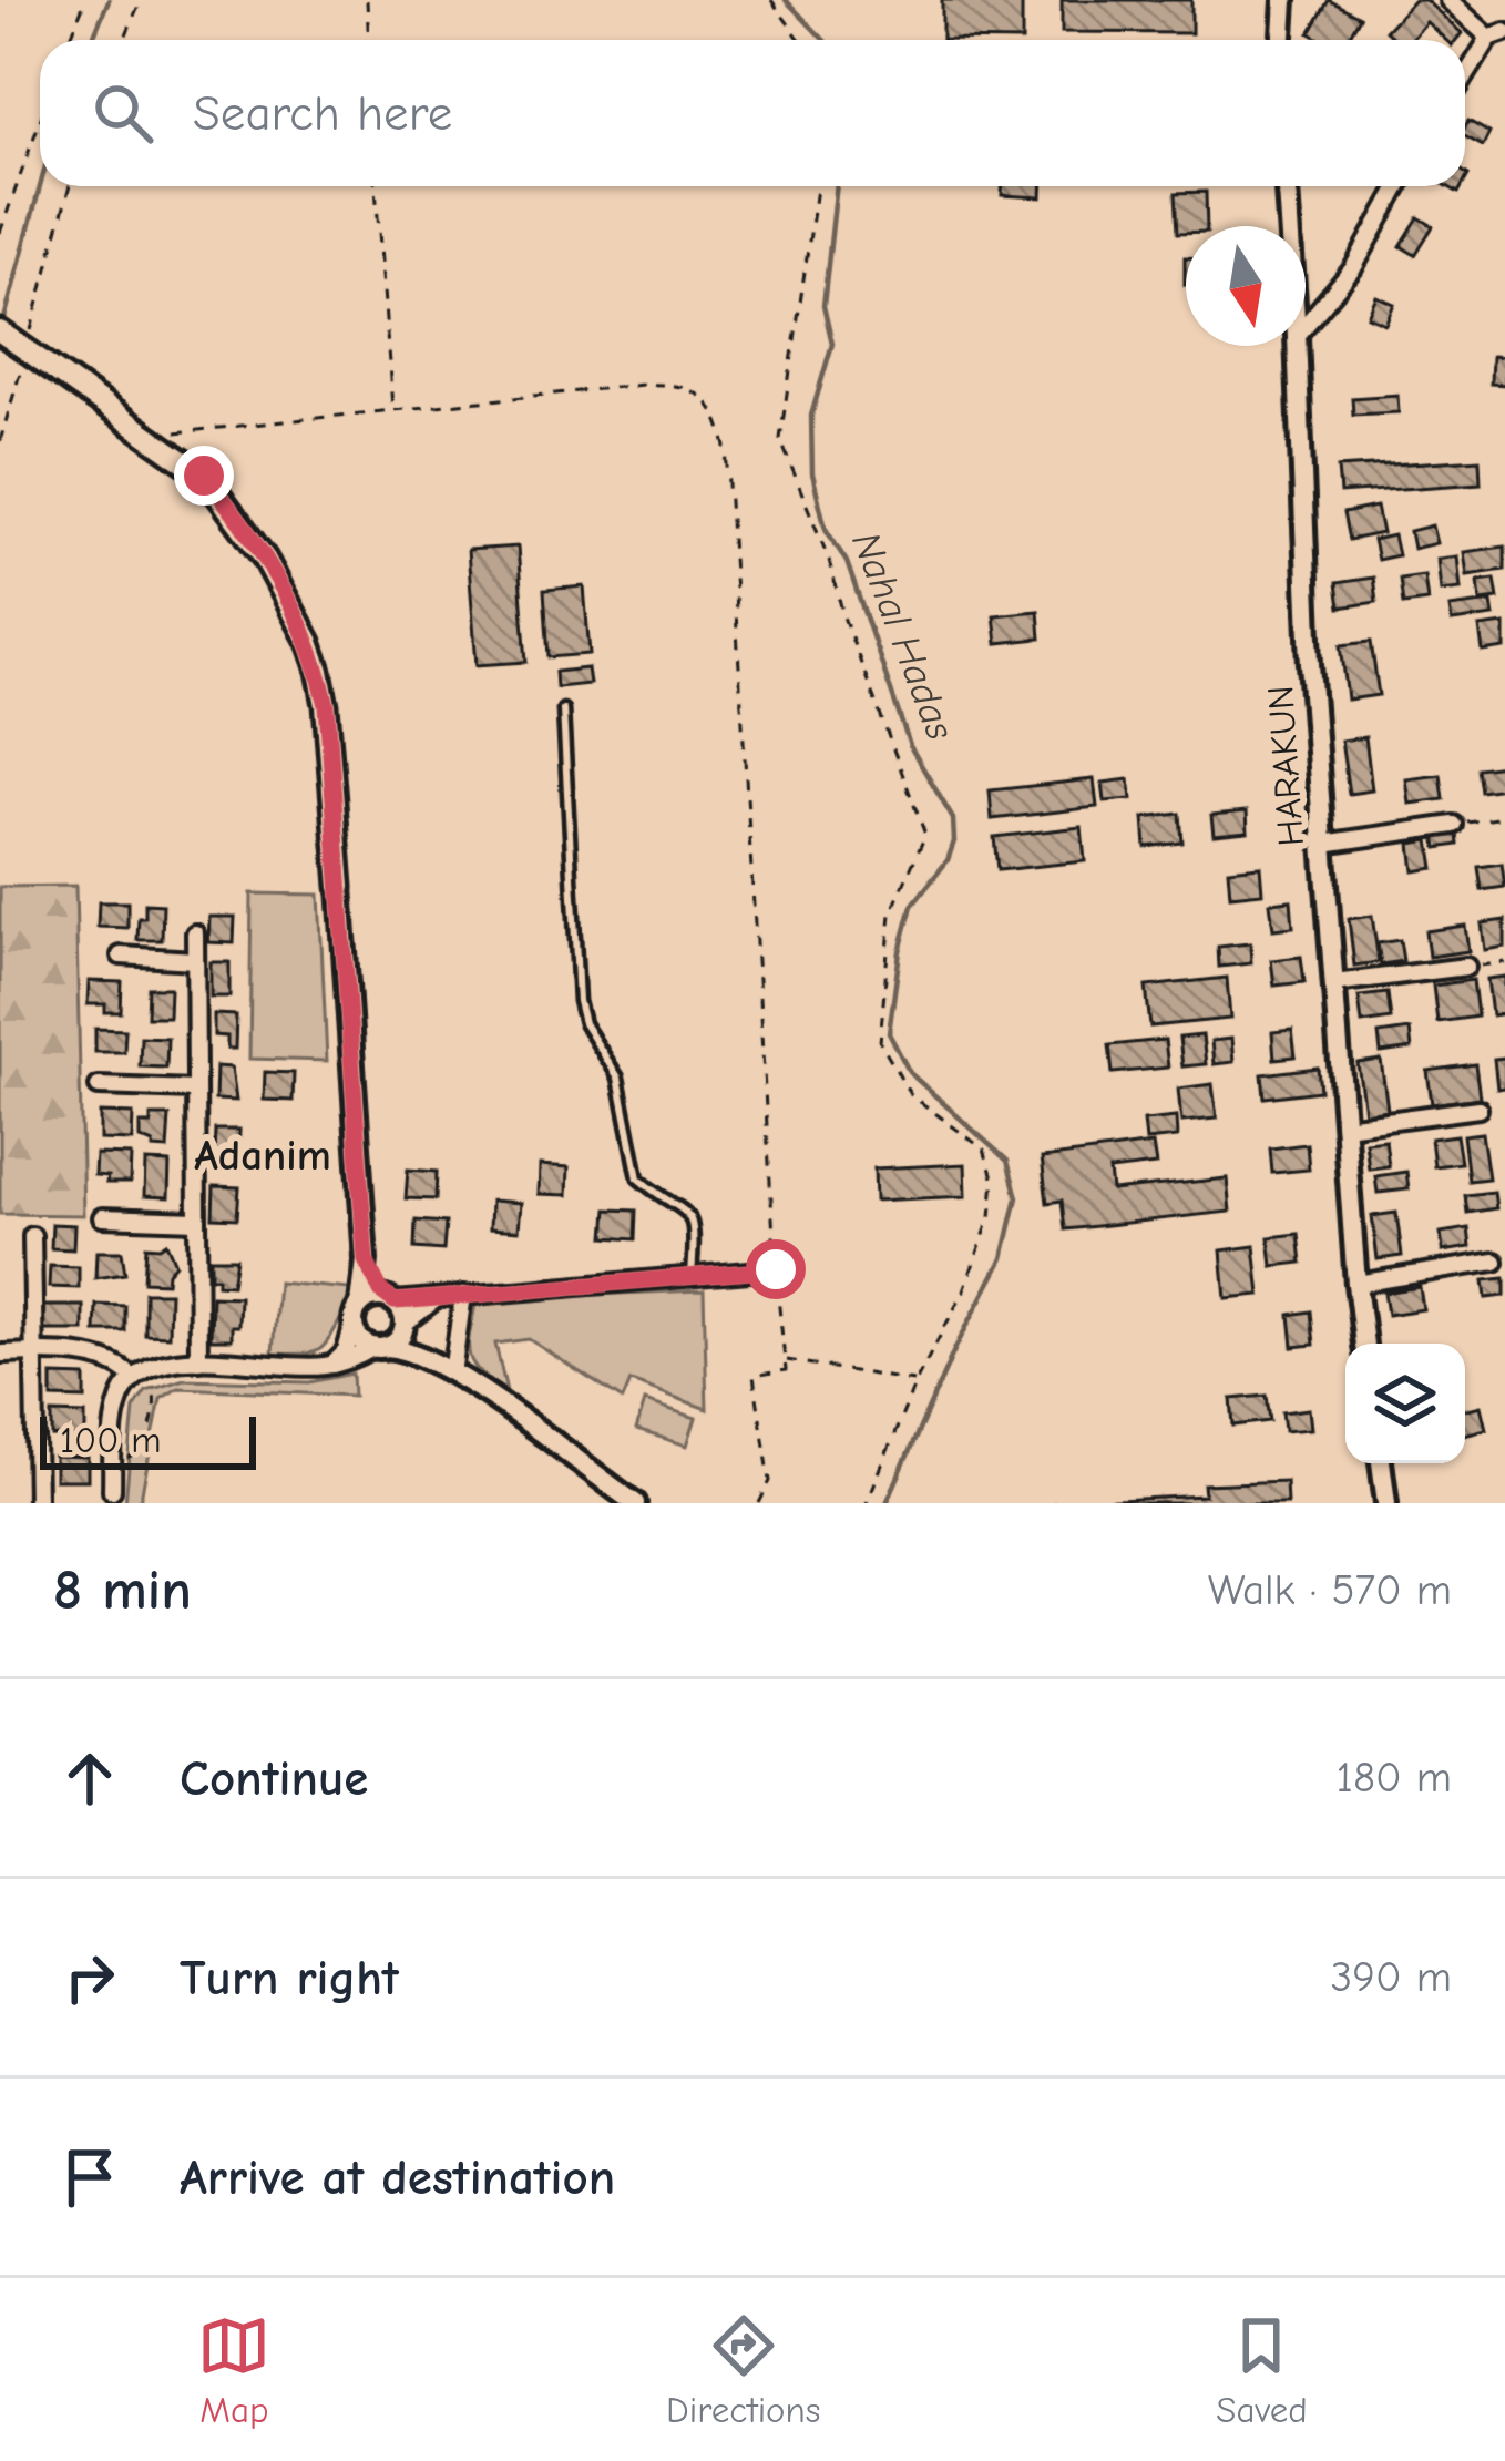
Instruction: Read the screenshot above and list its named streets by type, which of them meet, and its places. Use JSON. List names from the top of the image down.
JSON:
{
  "streets": {
    "street": ["HARAKUN"]
  },
  "districts": ["Adanim"],
  "water": ["Nahal Hadas"],
  "scale_bar": "100 m",
  "north": "bottom",
  "page": {
    "search": "Search here",
    "scale": "100 m",
    "heading": ["8 min", "Walk · 570 m"],
    "list": [
      ["Continue", "180 m"],
      ["Turn right", "390 m"],
      "Arrive at destination"
    ],
    "nav": ["Map", "Directions", "Saved"]
  }
}
